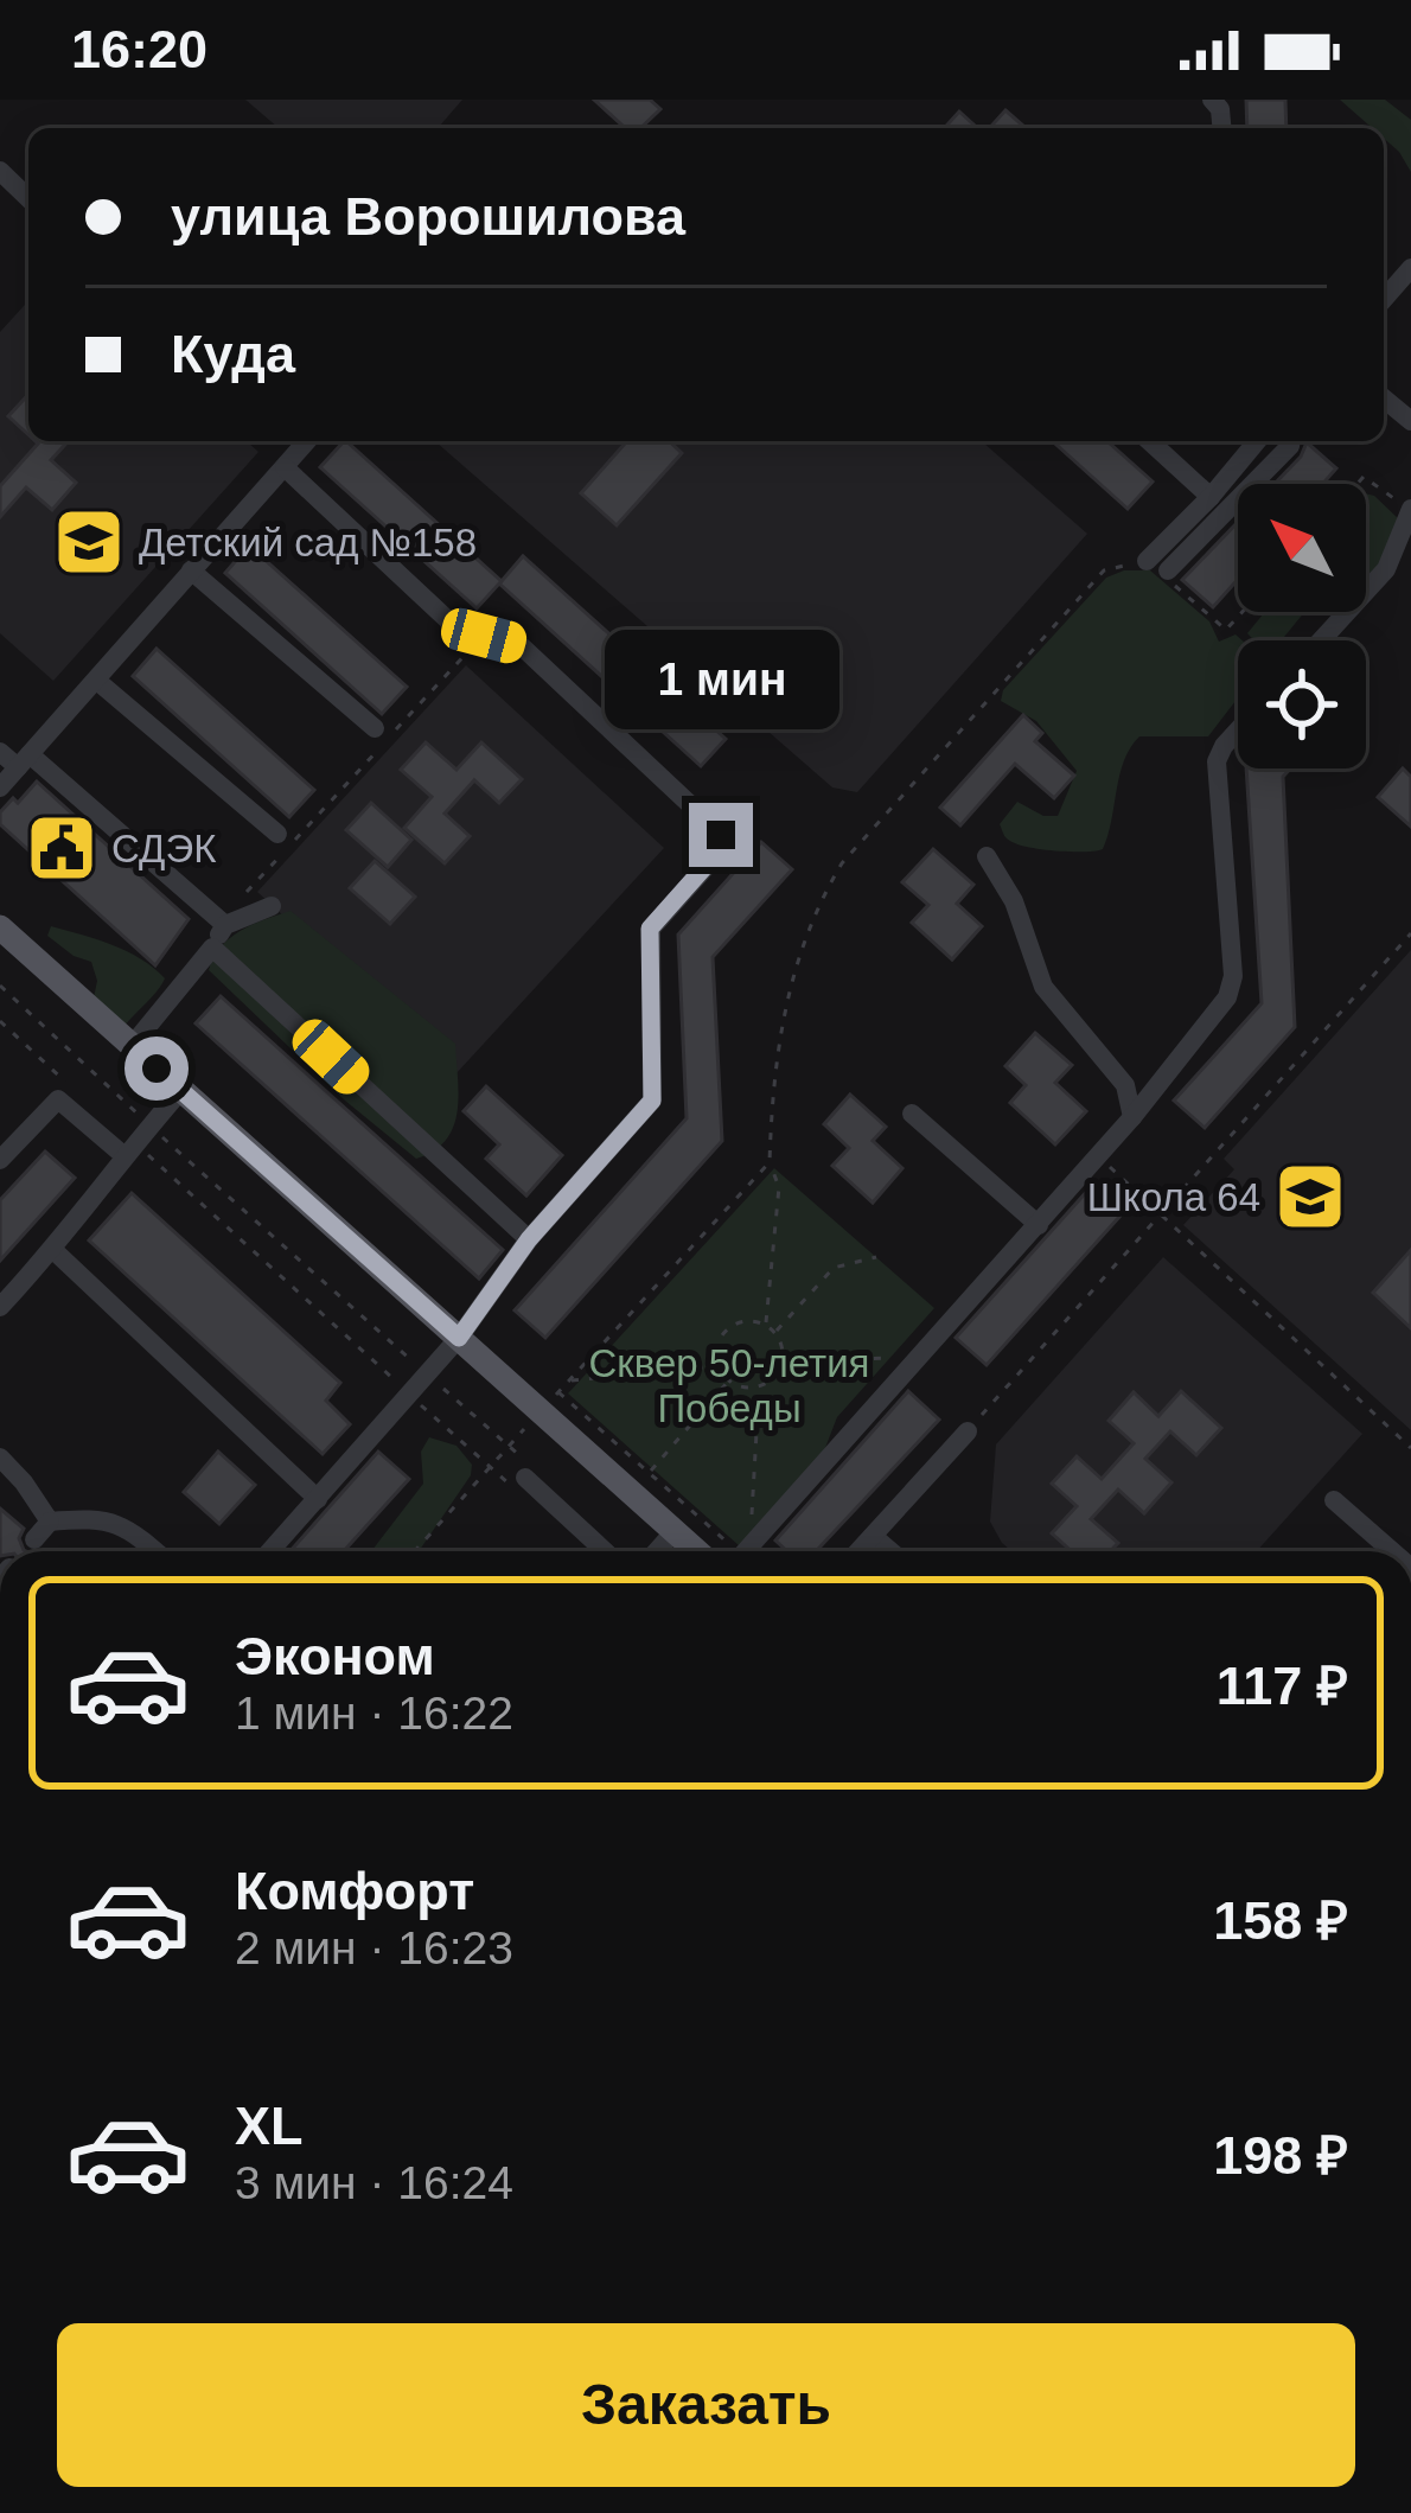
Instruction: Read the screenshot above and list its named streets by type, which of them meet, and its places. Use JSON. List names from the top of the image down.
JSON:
{
  "parks": ["Сквер 50-летия Победы"],
  "places": {
    "school or university": ["Детский сад №158", "Школа 64"],
    "public building": ["СДЭК"]
  },
  "north": "top left",
  "page": {
    "status": "16:20",
    "banner": ["улица Ворошилова", "Куда"],
    "bubble": "1 мин",
    "list": [
      {
        "name": "Эконом",
        "note": "1 мин · 16:22",
        "value": "117 ₽"
      },
      {
        "name": "Комфорт",
        "note": "2 мин · 16:23",
        "value": "158 ₽"
      },
      {
        "name": "XL",
        "note": "3 мин · 16:24",
        "value": "198 ₽"
      }
    ],
    "buttons": "Заказать"
  }
}
